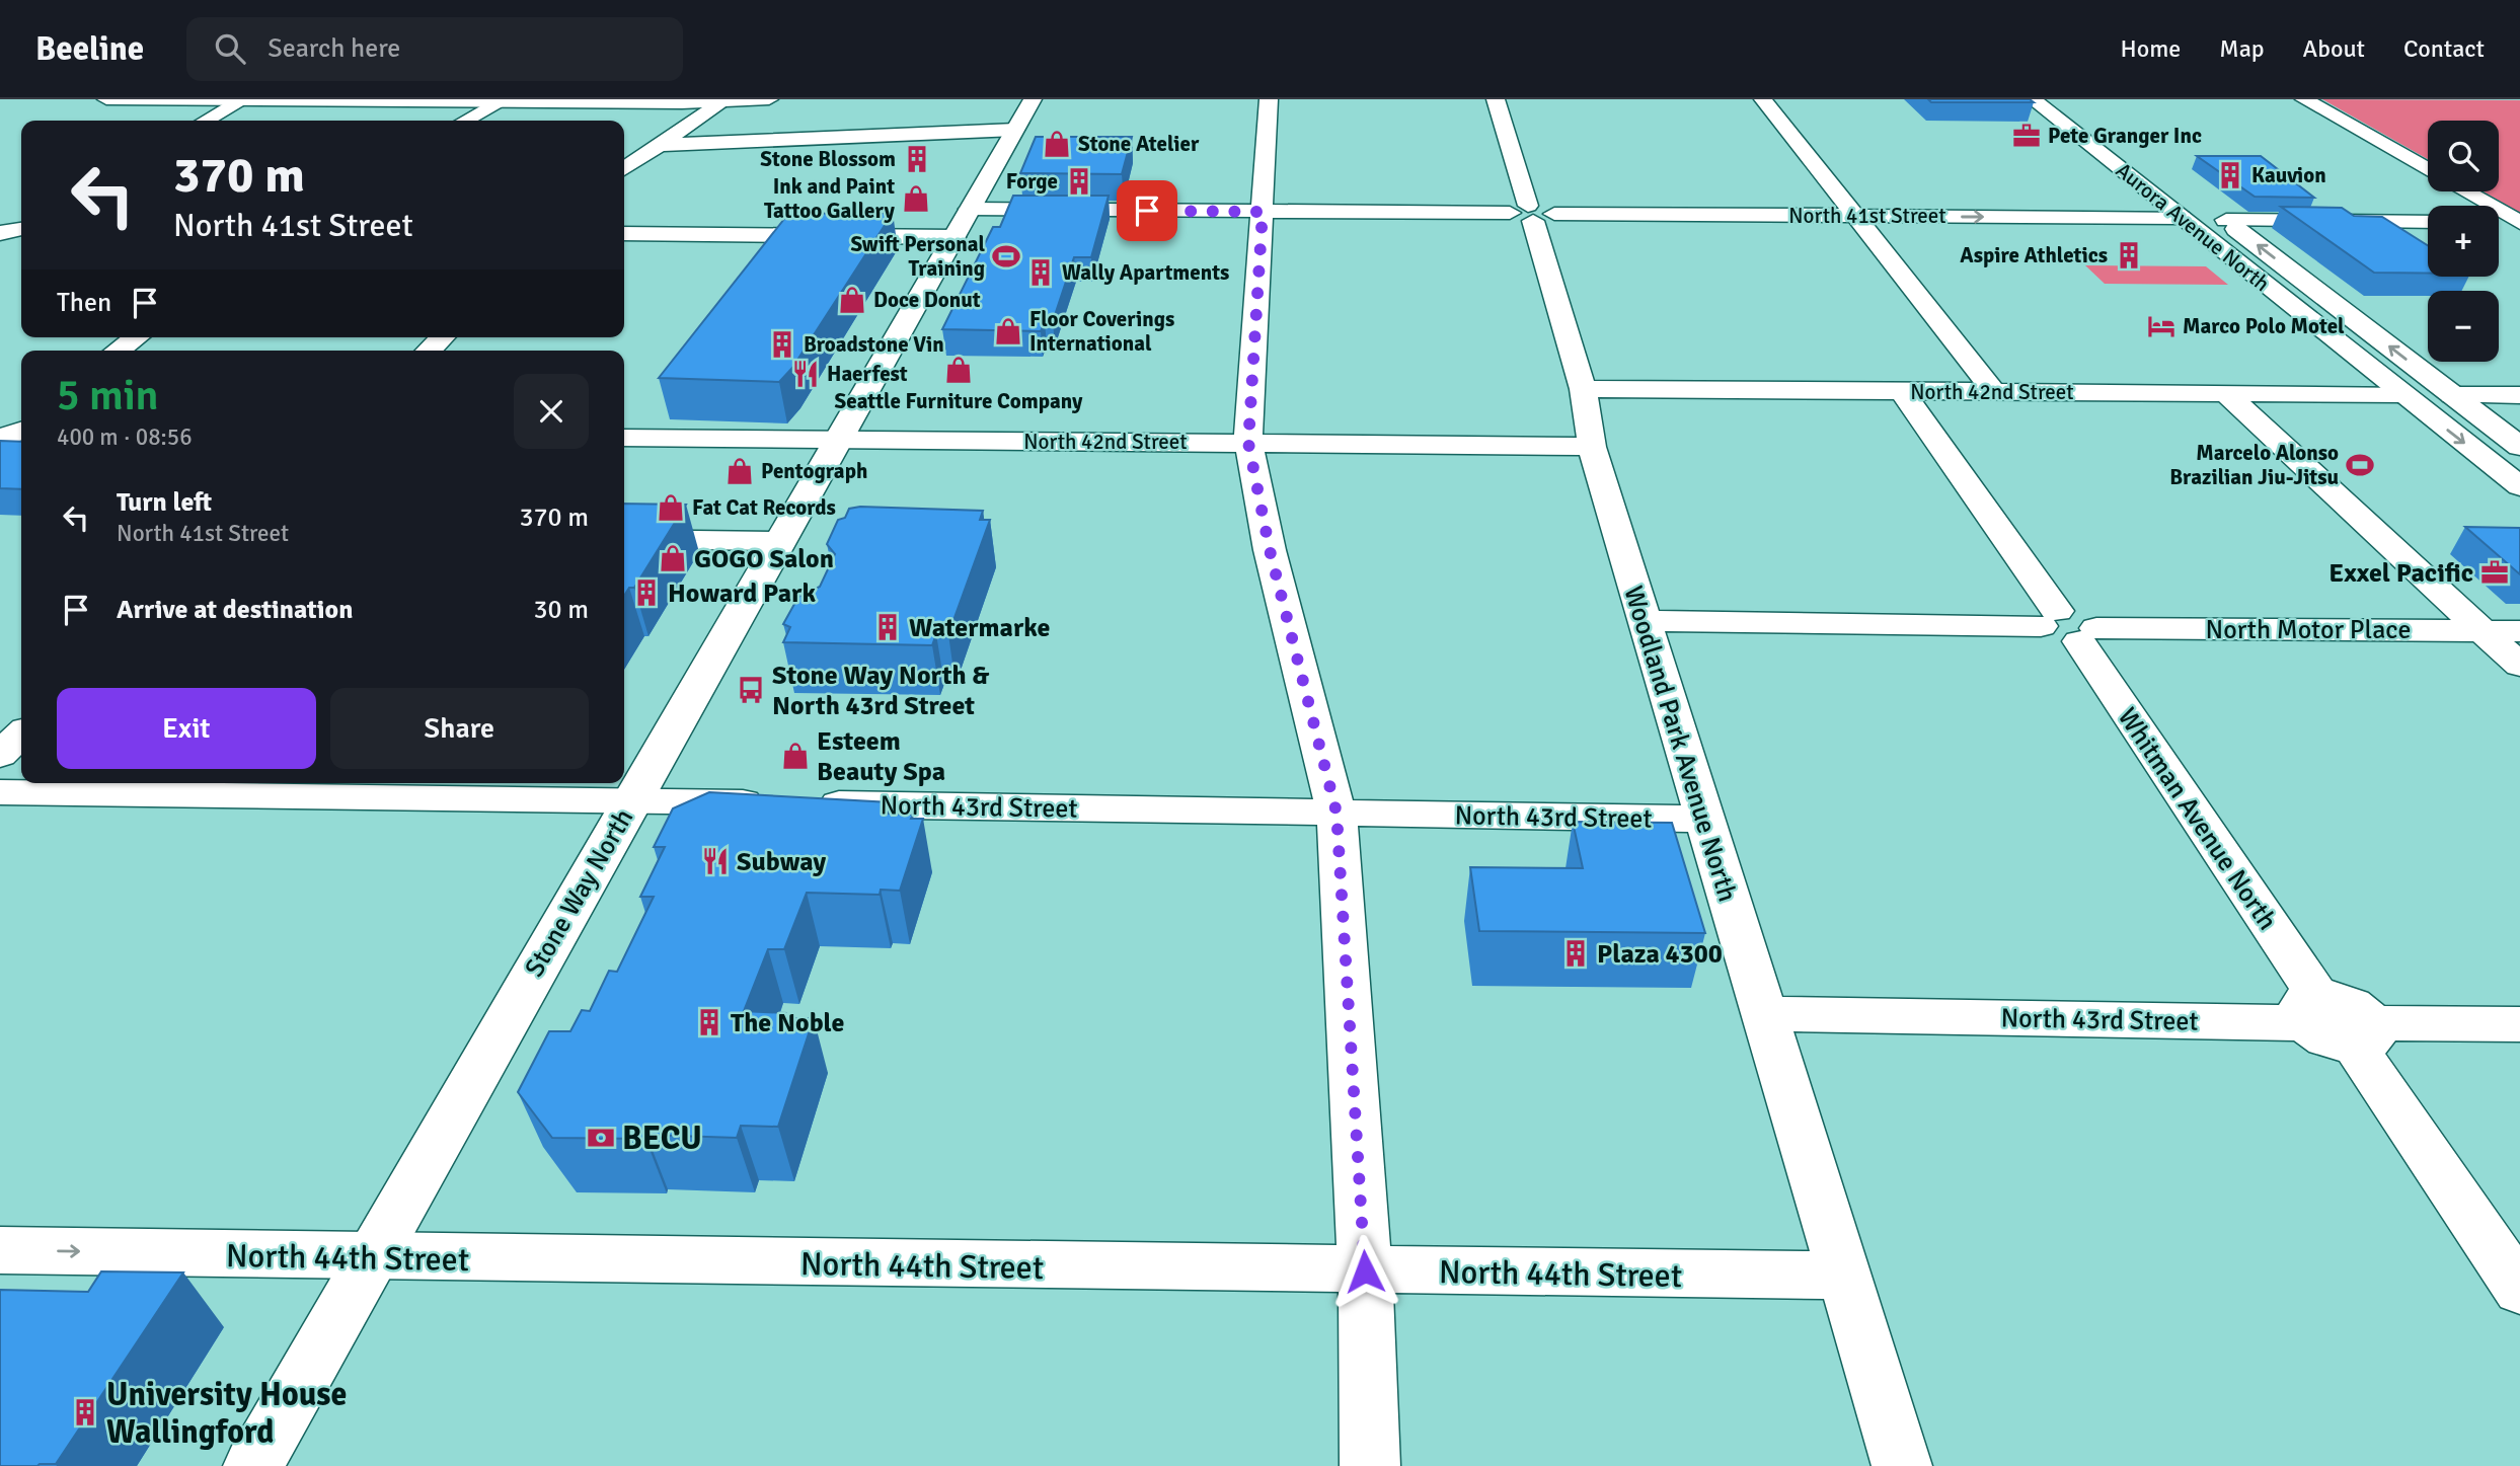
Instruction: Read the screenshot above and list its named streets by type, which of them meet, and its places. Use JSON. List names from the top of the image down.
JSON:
{
  "streets": {
    "main road": [
      "North 41st Street",
      "Aurora Avenue North",
      "North 42nd Street",
      "North Motor Place",
      "Woodland Park Avenue North",
      "North 43rd Street",
      "Whitman Avenue North",
      "Stone Way North",
      "North 44th Street"
    ]
  },
  "crossings": [
    ["North 41st Street", "Aurora Avenue North"],
    ["North 41st Street", "Woodland Park Avenue North"],
    ["North 41st Street", "Stone Way North"],
    ["Aurora Avenue North", "North 42nd Street"],
    ["North 42nd Street", "Woodland Park Avenue North"],
    ["North 42nd Street", "Whitman Avenue North"],
    ["North 42nd Street", "Stone Way North"],
    ["North Motor Place", "Woodland Park Avenue North"],
    ["North Motor Place", "Whitman Avenue North"],
    ["Woodland Park Avenue North", "North 43rd Street"],
    ["Woodland Park Avenue North", "North 44th Street"],
    ["North 43rd Street", "Whitman Avenue North"],
    ["North 43rd Street", "Stone Way North"],
    ["Stone Way North", "North 44th Street"]
  ],
  "places": {
    "office": ["Pete Granger Inc", "Exxel Pacific"],
    "shop": [
      "Stone Atelier",
      "Ink and Paint Tattoo Gallery",
      "Doce Donut",
      "Floor Coverings International",
      "Seattle Furniture Company",
      "Pentograph",
      "Fat Cat Records",
      "GOGO Salon",
      "Esteem Beauty Spa"
    ],
    "building": [
      "Stone Blossom",
      "Kauvion",
      "Forge",
      "Aspire Athletics",
      "Wally Apartments",
      "Broadstone Vin",
      "Howard Park",
      "Watermarke",
      "Plaza 4300",
      "The Noble",
      "University House Wallingford"
    ],
    "sports": ["Swift Personal Training", "Marcelo Alonso Brazilian Jiu-Jitsu"],
    "hotel": ["Marco Polo Motel"],
    "restaurant": ["Haerfest", "Subway"],
    "bus stop": ["Stone Way North & North 43rd Street"],
    "bank": ["BECU"]
  },
  "page": {
    "header": "Beeline",
    "search": "Search here",
    "nav": [
      "Home",
      "Map",
      "About",
      "Contact"
    ],
    "map_buttons": ["+", "−"],
    "turn": ["370 m", "North 41st Street"],
    "then": "Then",
    "heading": ["5 min", "400 m · 08:56"],
    "list": [
      {
        "name": "Turn left",
        "note": "North 41st Street",
        "value": "370 m"
      },
      {
        "name": "Arrive at destination",
        "value": "30 m"
      }
    ],
    "buttons": ["Exit", "Share"]
  }
}
